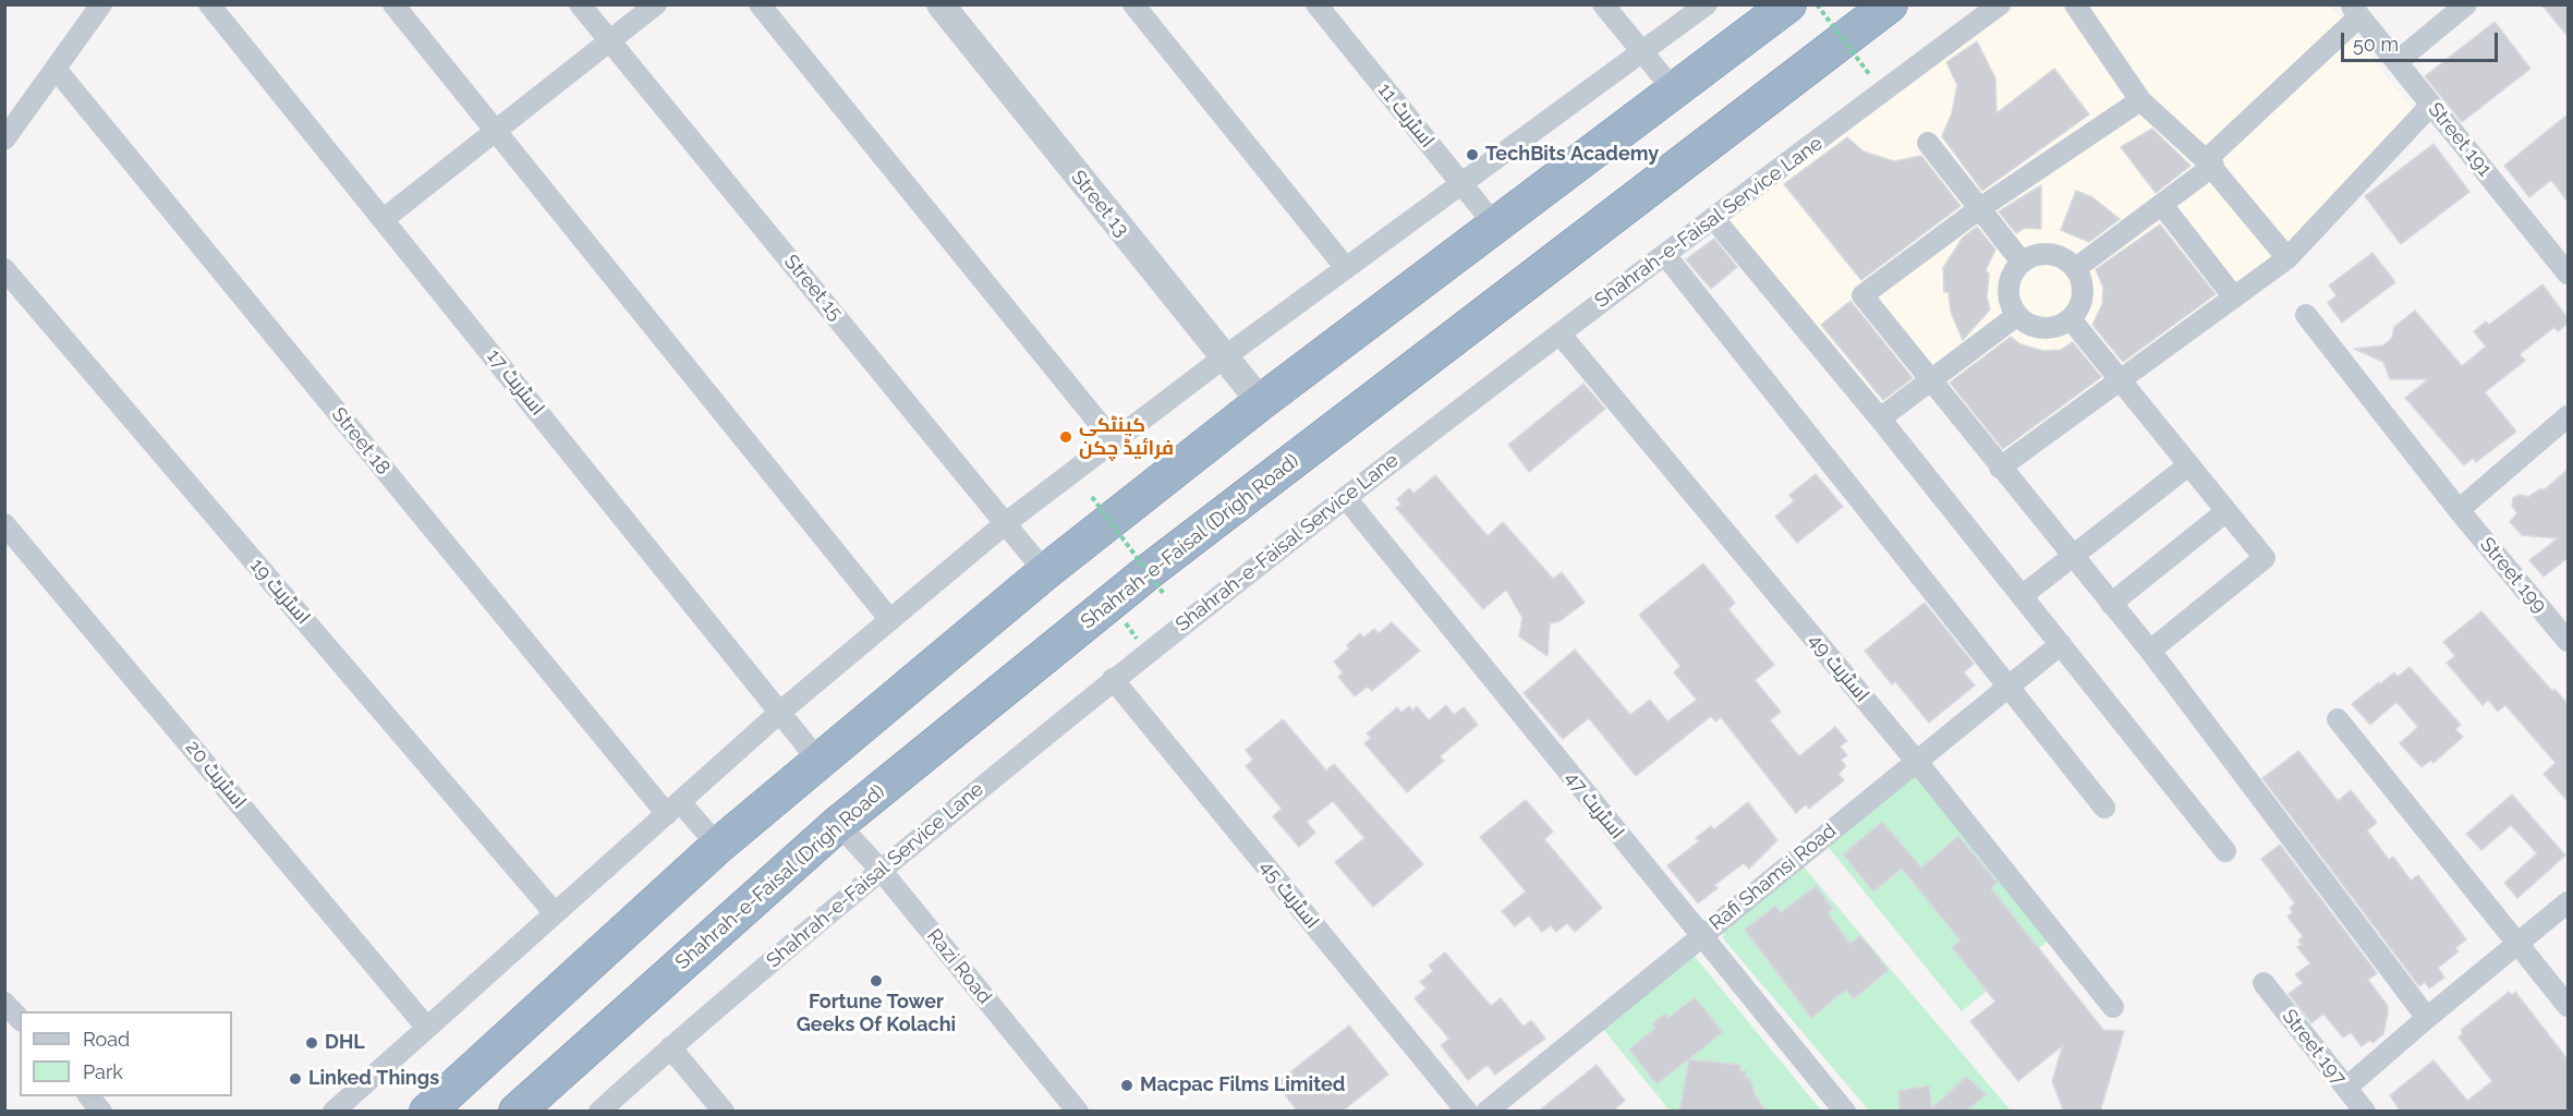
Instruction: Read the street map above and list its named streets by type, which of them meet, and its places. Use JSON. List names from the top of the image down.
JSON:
{
  "streets": {
    "highway": ["Shahrah-e-Faisal (Drigh Road)"],
    "street": [
      "اسٹریٹ 11",
      "Street 191",
      "Street 13",
      "Shahrah-e-Faisal Service Lane",
      "Street 15",
      "اسٹریٹ 17",
      "Street 18",
      "Street 199",
      "اسٹریٹ 19",
      "اسٹریٹ 49",
      "اسٹریٹ 20",
      "اسٹریٹ 47",
      "Rafi Shamsi Road",
      "اسٹریٹ 45",
      "Razi Road",
      "Street 197"
    ]
  },
  "crossings": [
    ["Shahrah-e-Faisal Service Lane", "اسٹریٹ 49"],
    ["Shahrah-e-Faisal Service Lane", "اسٹریٹ 47"],
    ["Shahrah-e-Faisal Service Lane", "اسٹریٹ 45"],
    ["Shahrah-e-Faisal Service Lane", "Razi Road"],
    ["Shahrah-e-Faisal (Drigh Road)", "Razi Road"],
    ["اسٹریٹ 49", "Rafi Shamsi Road"],
    ["اسٹریٹ 47", "Rafi Shamsi Road"]
  ],
  "places": [
    "TechBits Academy",
    "کینٹکی فرائیڈ چکن",
    "Fortune Tower Geeks Of Kolachi",
    "DHL",
    "Linked Things",
    "Macpac Films Limited"
  ],
  "legend": ["Road", "Park"],
  "scale_bar": "50 m"
}
